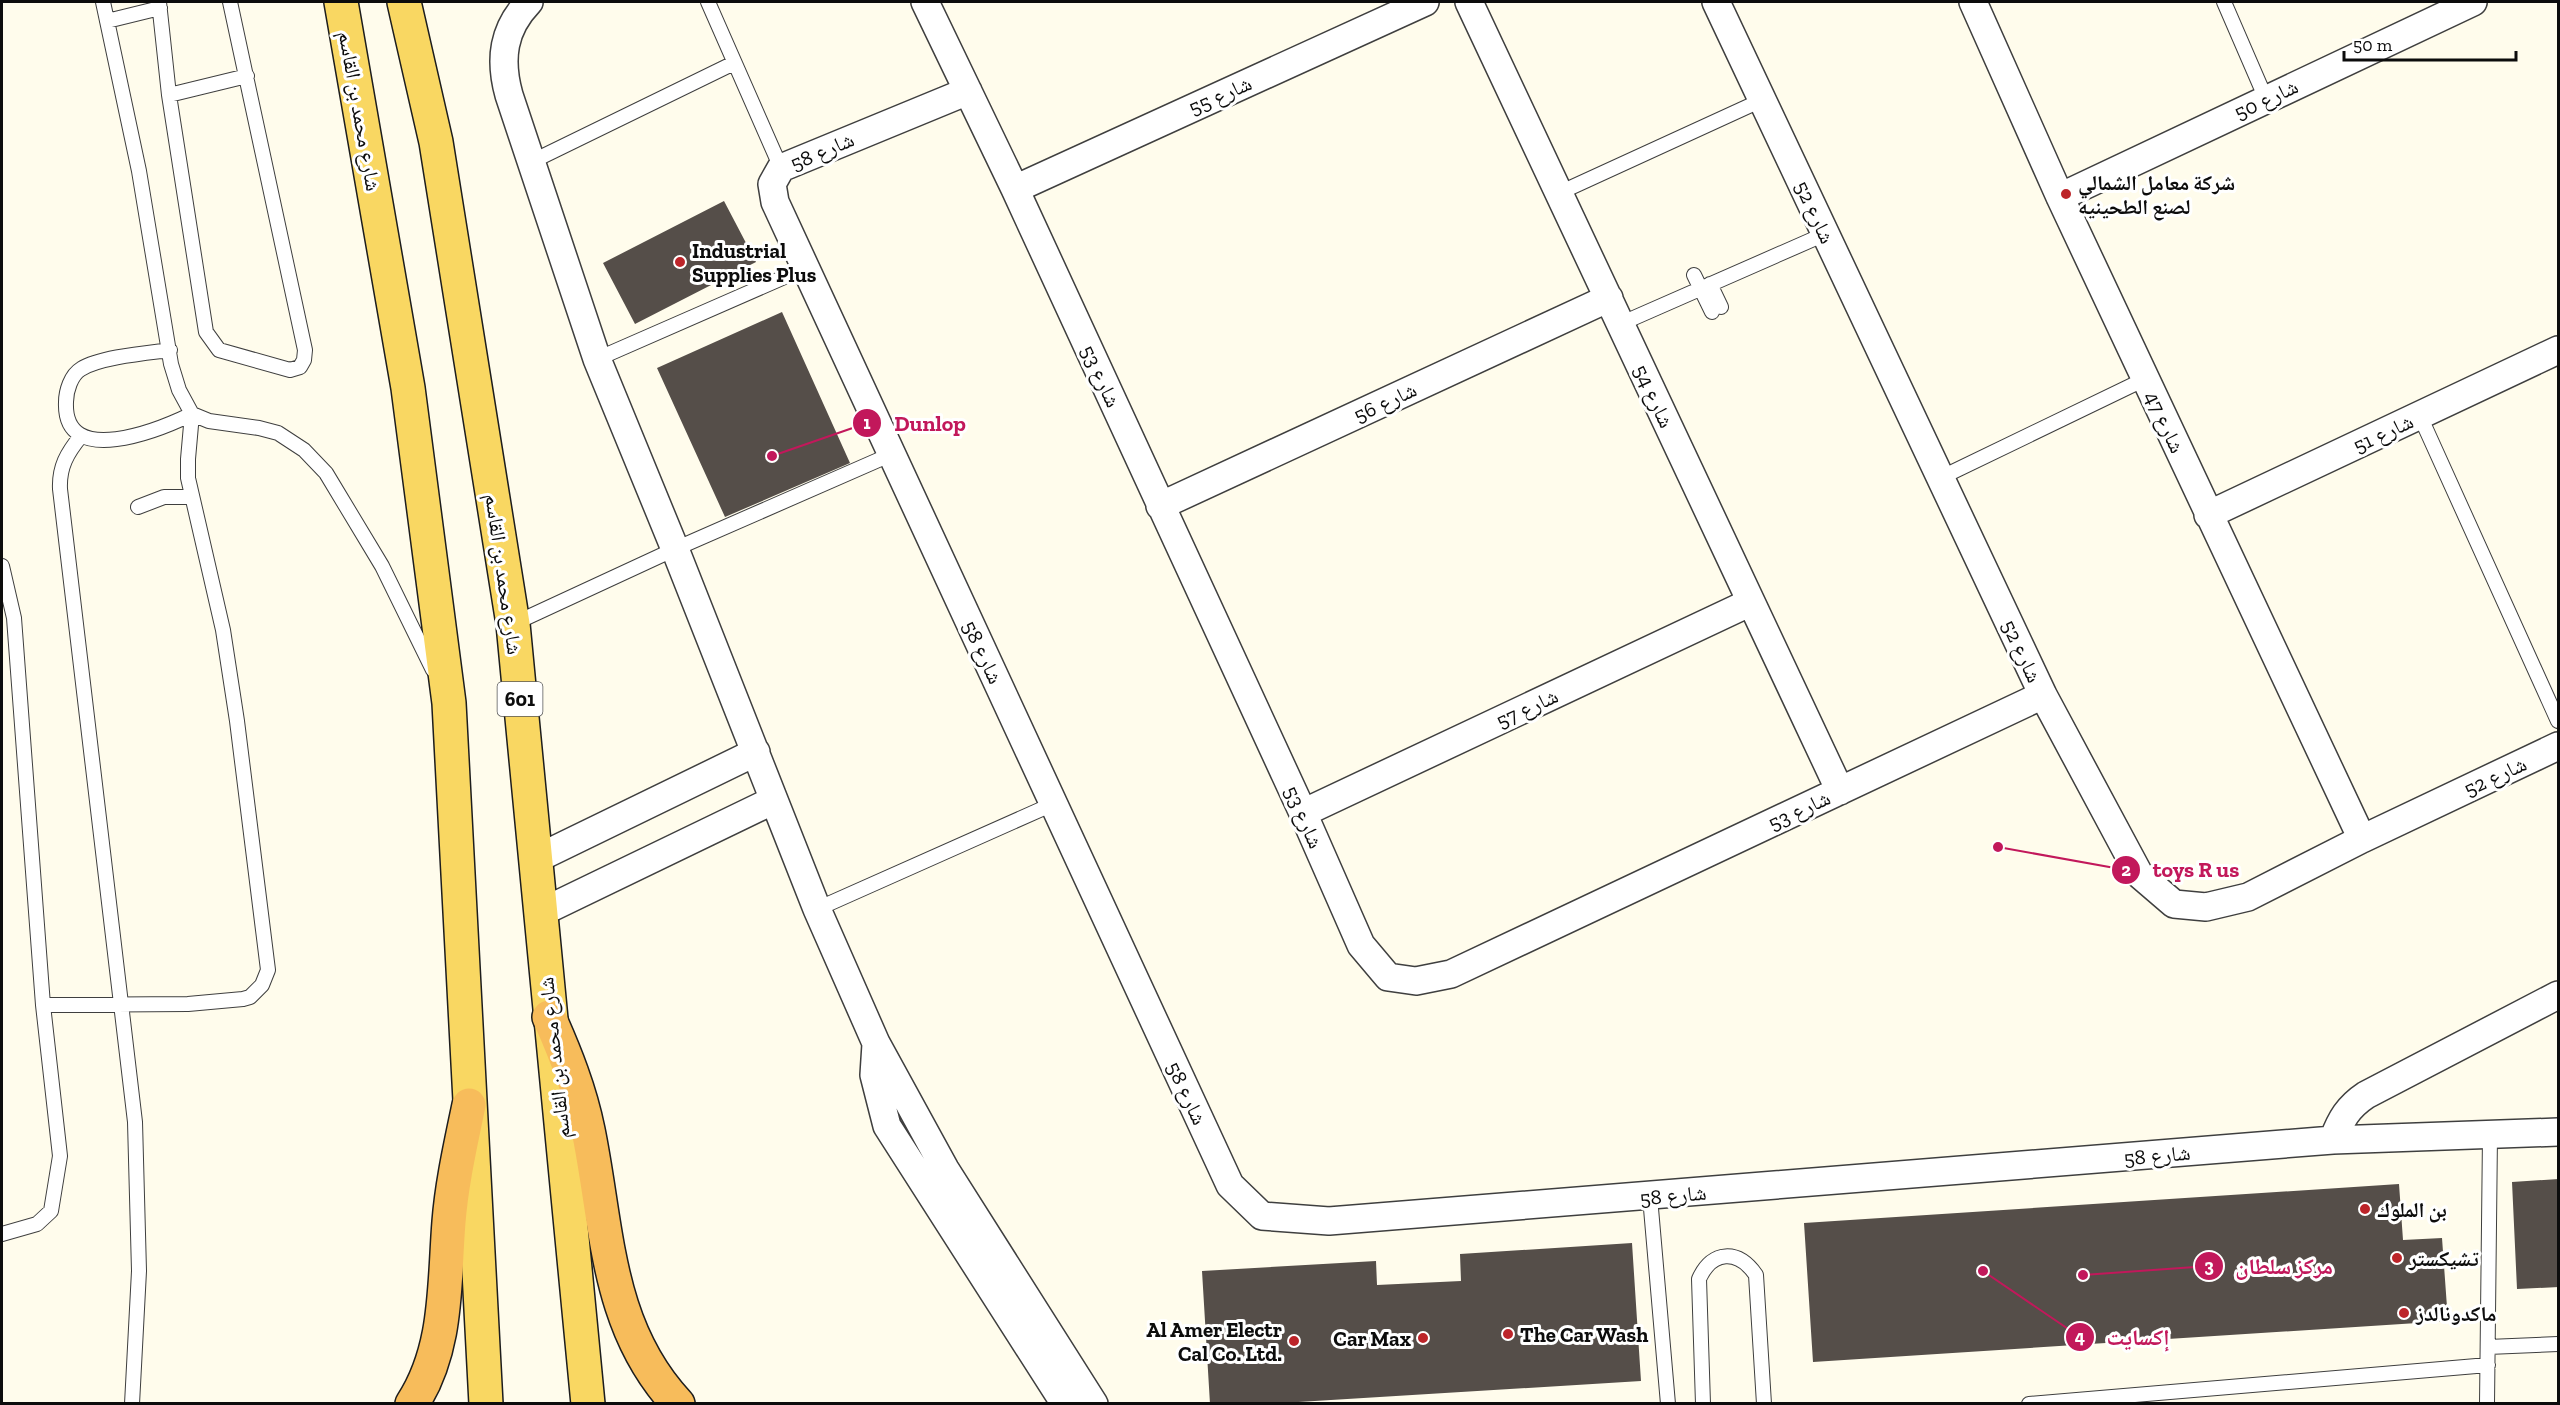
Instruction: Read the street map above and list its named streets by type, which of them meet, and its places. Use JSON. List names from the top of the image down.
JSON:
{
  "streets": {
    "main road": ["شارع محمد بن القاسم", "601"],
    "street": [
      "شارع 55",
      "شارع 50",
      "شارع 58",
      "شارع 52",
      "شارع 53",
      "شارع 54",
      "شارع 56",
      "شارع 47",
      "شارع 51",
      "شارع 57"
    ]
  },
  "crossings": [
    ["شارع 55", "شارع 53"],
    ["شارع 50", "شارع 47"],
    ["شارع 58", "شارع 53"],
    ["شارع 52", "شارع 53"],
    ["شارع 52", "شارع 47"],
    ["شارع 53", "شارع 54"],
    ["شارع 53", "شارع 56"],
    ["شارع 53", "شارع 57"],
    ["شارع 54", "شارع 56"],
    ["شارع 54", "شارع 57"],
    ["شارع 47", "شارع 51"]
  ],
  "places": [
    "شركة معامل الشمالي لصنع الطحينيه",
    "Industrial Supplies Plus",
    "Dunlop",
    "toys R us",
    "بن الملوك",
    "تشيكستر",
    "إكسايت",
    "مركز سلطان",
    "ماكدونالدز",
    "The Car Wash",
    "Car Max",
    "Al Amer Electr Cal Co. Ltd."
  ],
  "scale_bar": "50 m"
}
